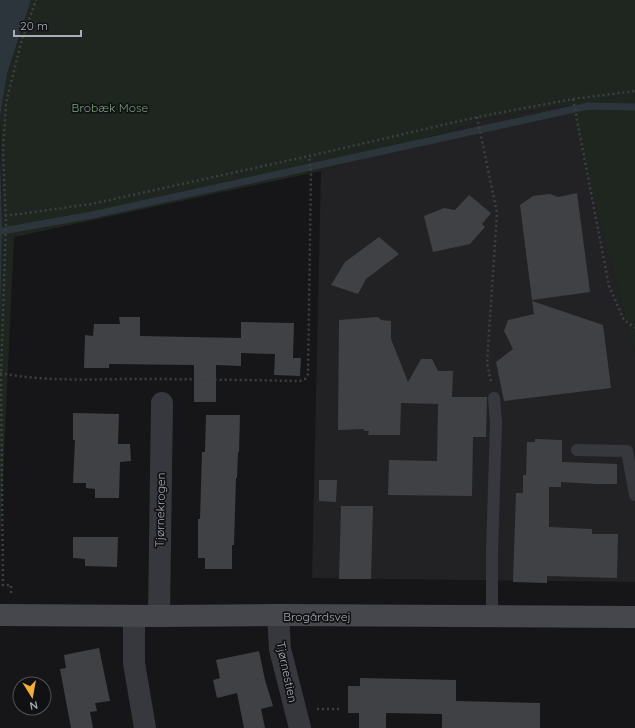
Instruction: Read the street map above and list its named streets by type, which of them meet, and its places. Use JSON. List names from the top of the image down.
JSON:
{
  "streets": {
    "street": ["Tjørnekrogen", "Brogårdsvej", "Tjørnestien"]
  },
  "crossings": [
    ["Tjørnekrogen", "Brogårdsvej"],
    ["Brogårdsvej", "Tjørnestien"]
  ],
  "parks": ["Brobæk Mose"],
  "scale_bar": "20 m",
  "north": "bottom"
}
